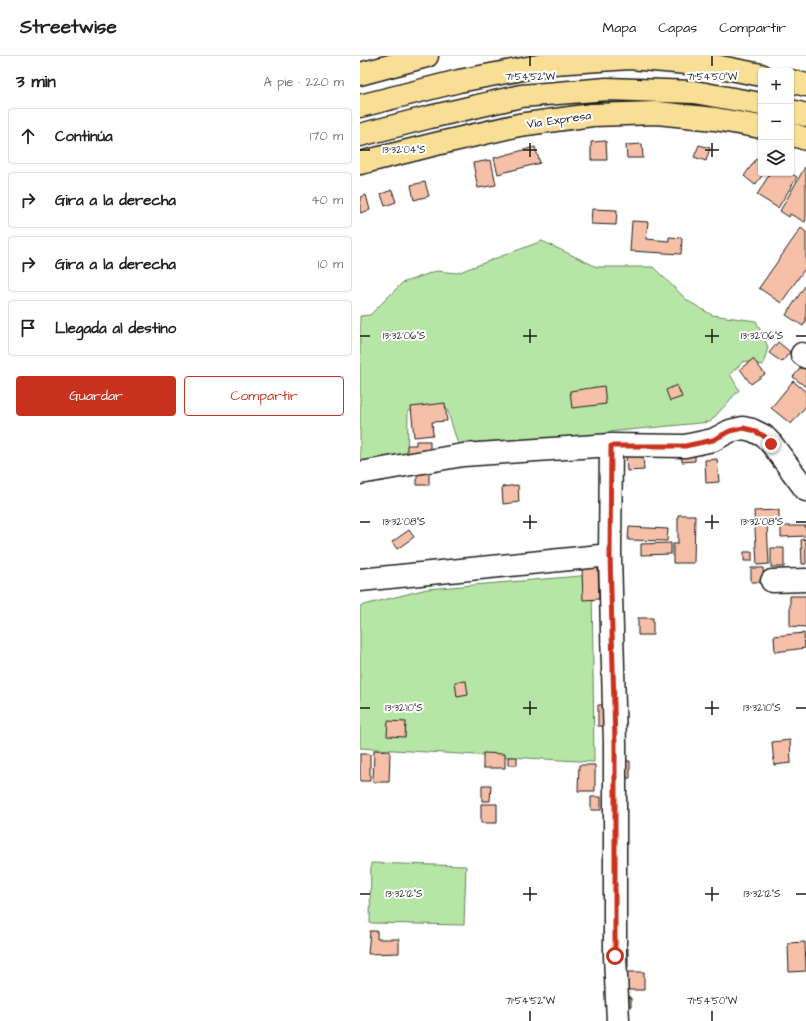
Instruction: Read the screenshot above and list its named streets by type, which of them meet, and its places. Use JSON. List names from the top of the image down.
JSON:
{
  "streets": {
    "main road": ["Vía Expresa"]
  },
  "page": {
    "header": "Streetwise",
    "nav": ["Mapa", "Capas", "Compartir"],
    "heading": ["3 min", "A pie · 220 m"],
    "map_buttons": ["+", "−"],
    "list": [
      ["Continúa", "170 m"],
      ["Gira a la derecha", "40 m"],
      ["Gira a la derecha", "10 m"],
      "Llegada al destino"
    ],
    "buttons": ["Guardar", "Compartir"]
  },
  "coordinates": [
    "71°54'52\"W",
    "71°54'50\"W",
    "13°32'04\"S",
    "13°32'06\"S",
    "13°32'08\"S",
    "13°32'10\"S",
    "13°32'12\"S"
  ]
}
